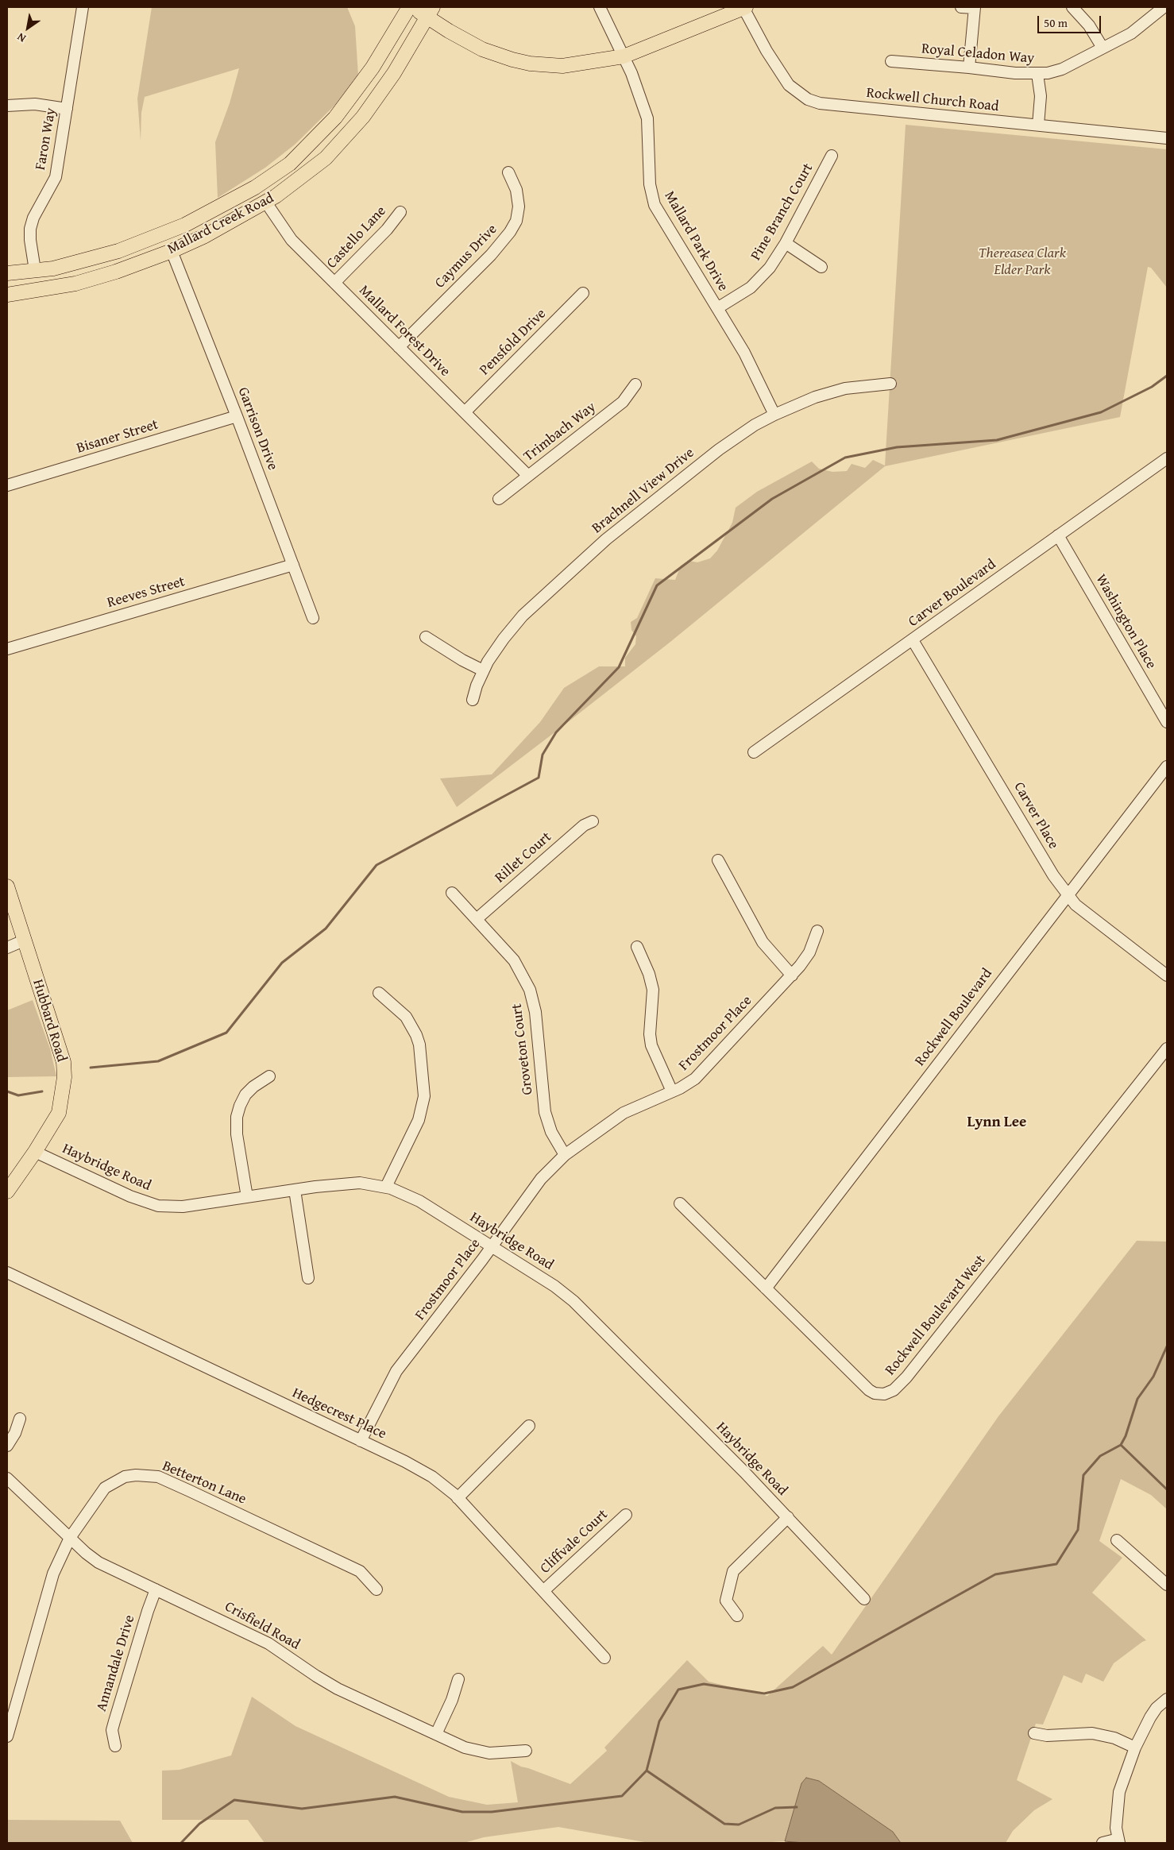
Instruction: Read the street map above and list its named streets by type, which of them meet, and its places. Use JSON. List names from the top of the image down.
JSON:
{
  "streets": {
    "main road": ["Mallard Creek Road", "Hubbard Road"],
    "street": [
      "Royal Celadon Way",
      "Rockwell Church Road",
      "Faron Way",
      "Pine Branch Court",
      "Castello Lane",
      "Mallard Park Drive",
      "Caymus Drive",
      "Mallard Forest Drive",
      "Pensfold Drive",
      "Garrison Drive",
      "Trimbach Way",
      "Bisaner Street",
      "Brachnell View Drive",
      "Reeves Street",
      "Carver Boulevard",
      "Washington Place",
      "Carver Place",
      "Rillet Court",
      "Rockwell Boulevard",
      "Frostmoor Place",
      "Groveton Court",
      "Haybridge Road",
      "Rockwell Boulevard West",
      "Hedgecrest Place",
      "Betterton Lane",
      "Cliffvale Court",
      "Crisfield Road",
      "Annandale Drive"
    ]
  },
  "crossings": [
    ["Faron Way", "Mallard Creek Road"],
    ["Pine Branch Court", "Mallard Park Drive"],
    ["Mallard Creek Road", "Mallard Forest Drive"],
    ["Mallard Creek Road", "Garrison Drive"],
    ["Castello Lane", "Mallard Forest Drive"],
    ["Mallard Park Drive", "Brachnell View Drive"],
    ["Caymus Drive", "Mallard Forest Drive"],
    ["Mallard Forest Drive", "Pensfold Drive"],
    ["Mallard Forest Drive", "Trimbach Way"],
    ["Garrison Drive", "Bisaner Street"],
    ["Garrison Drive", "Reeves Street"],
    ["Carver Boulevard", "Washington Place"],
    ["Carver Boulevard", "Carver Place"],
    ["Carver Place", "Rockwell Boulevard"],
    ["Rillet Court", "Groveton Court"],
    ["Rockwell Boulevard", "Rockwell Boulevard West"],
    ["Hubbard Road", "Haybridge Road"],
    ["Frostmoor Place", "Groveton Court"],
    ["Frostmoor Place", "Haybridge Road"],
    ["Frostmoor Place", "Hedgecrest Place"],
    ["Hedgecrest Place", "Cliffvale Court"],
    ["Betterton Lane", "Crisfield Road"],
    ["Crisfield Road", "Annandale Drive"]
  ],
  "districts": ["Lynn Lee"],
  "parks": ["Thereasea Clark Elder Park"],
  "scale_bar": "50 m",
  "north": "bottom left"
}
